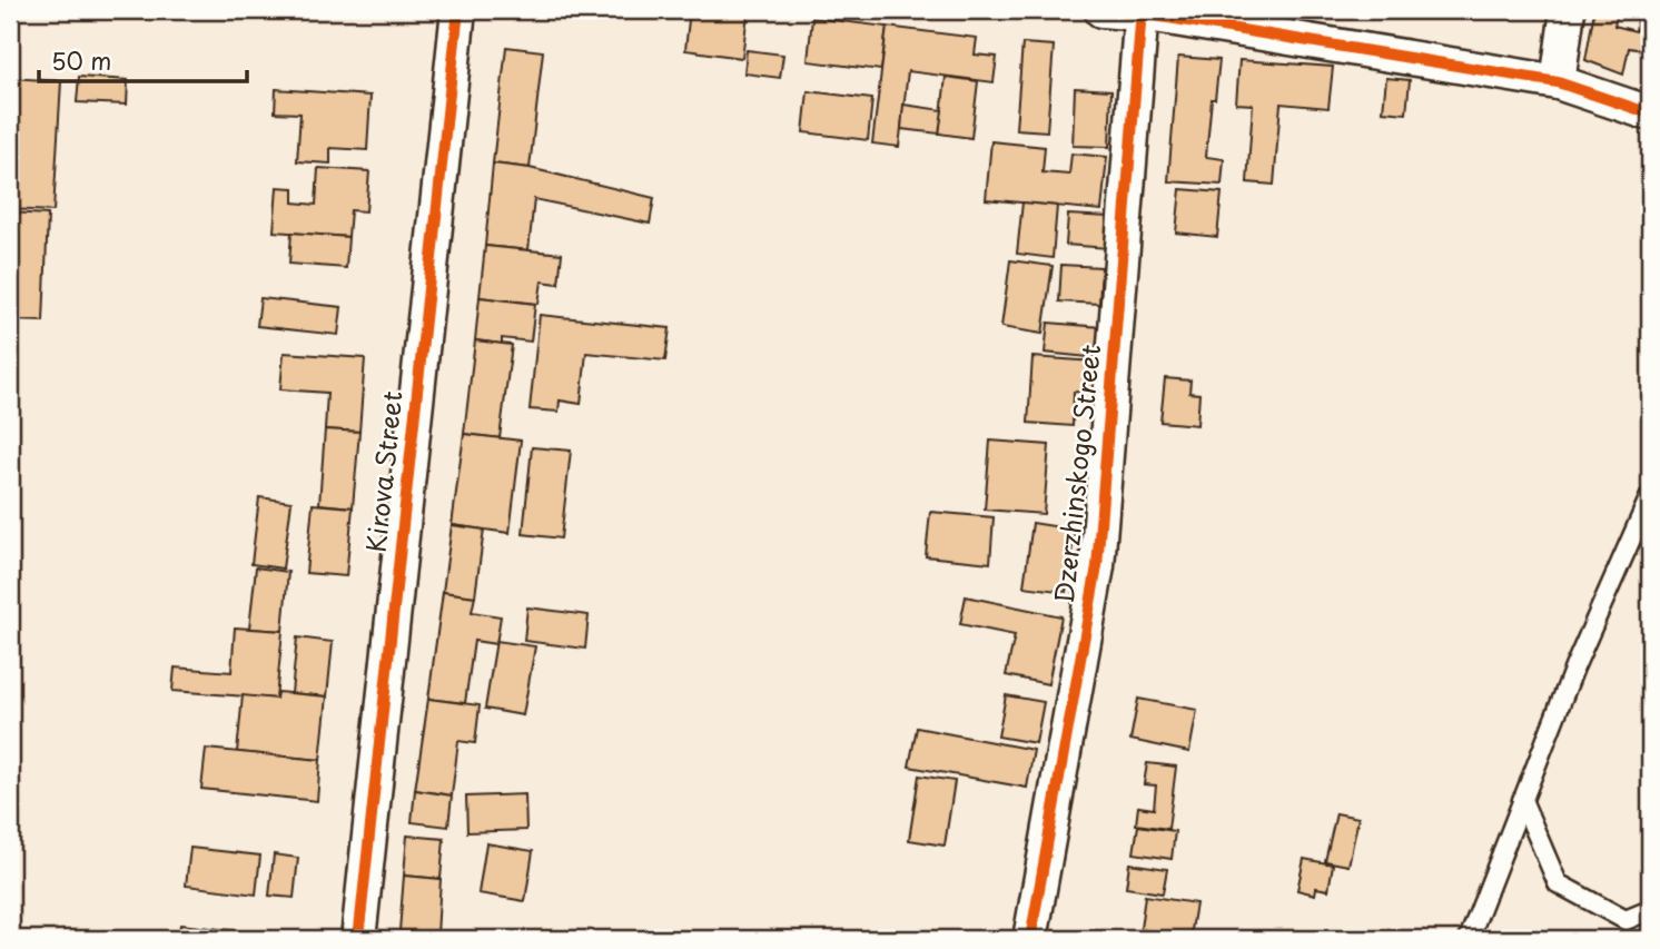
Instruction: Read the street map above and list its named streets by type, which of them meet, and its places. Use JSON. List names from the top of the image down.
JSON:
{
  "streets": {
    "street": ["Kirova Street", "Dzerzhinskogo Street"]
  },
  "scale_bar": "50 m"
}
